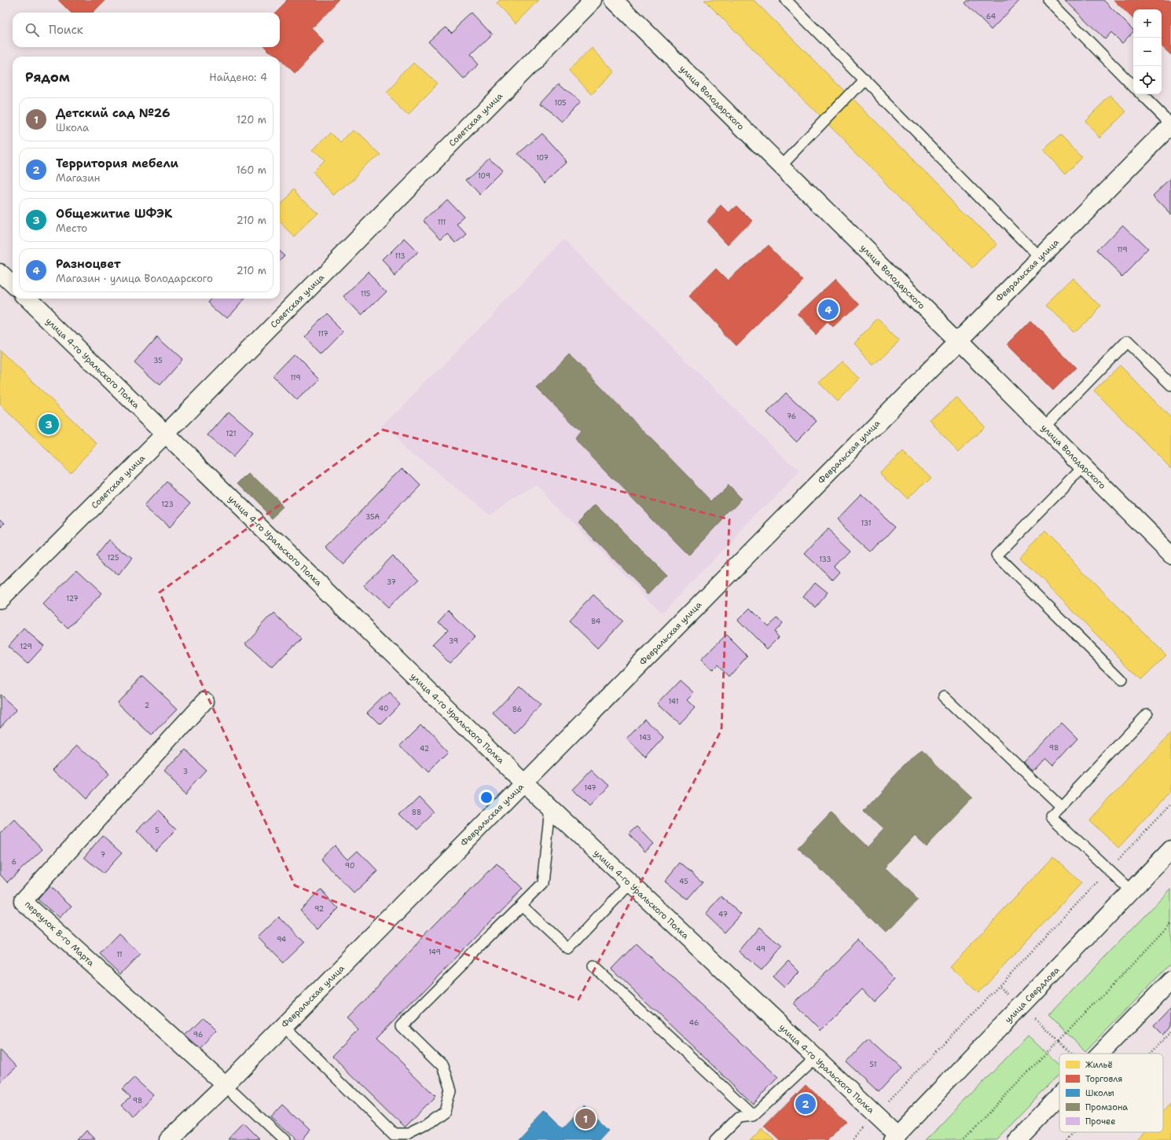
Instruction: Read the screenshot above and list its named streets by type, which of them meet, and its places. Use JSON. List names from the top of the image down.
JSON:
{
  "streets": {
    "street": [
      "улица Володарского",
      "Советская улица",
      "Февральская улица",
      "улица 4-го Уральского Полка",
      "переулок 8-го Марта",
      "улица Свердлова"
    ]
  },
  "crossings": [
    ["улица Володарского", "Февральская улица"],
    ["Советская улица", "улица 4-го Уральского Полка"],
    ["Февральская улица", "улица 4-го Уральского Полка"],
    ["Февральская улица", "переулок 8-го Марта"],
    ["улица 4-го Уральского Полка", "улица Свердлова"]
  ],
  "house_numbers": [
    "64",
    "105",
    "107",
    "109",
    "111",
    "119",
    "113",
    "115",
    "117",
    "35",
    "119",
    "76",
    "121",
    "123",
    "35А",
    "131",
    "125",
    "133",
    "37",
    "127",
    "84",
    "39",
    "129",
    "141",
    "2",
    "40",
    "86",
    "143",
    "98",
    "42",
    "3",
    "147",
    "88",
    "5",
    "7",
    "6",
    "90",
    "45",
    "92",
    "47",
    "94",
    "49",
    "149",
    "11",
    "46",
    "96",
    "51",
    "98"
  ],
  "legend": [
    "Жильё",
    "Торговля",
    "Школы",
    "Промзона",
    "Прочее"
  ],
  "page": {
    "map_buttons": ["+", "−"],
    "search": "Поиск",
    "heading": ["Рядом", "Найдено: 4"],
    "list": [
      {
        "mark": "1",
        "name": "Детский сад №26",
        "note": "Школа",
        "value": "120 m"
      },
      {
        "mark": "2",
        "name": "Территория мебели",
        "note": "Магазин",
        "value": "160 m"
      },
      {
        "mark": "3",
        "name": "Общежитие ШФЭК",
        "note": "Место",
        "value": "210 m"
      },
      {
        "mark": "4",
        "name": "Разноцвет",
        "note": "Магазин · улица Володарского",
        "value": "210 m"
      }
    ],
    "pins": [
      "4",
      "3",
      "2",
      "1"
    ]
  }
}
